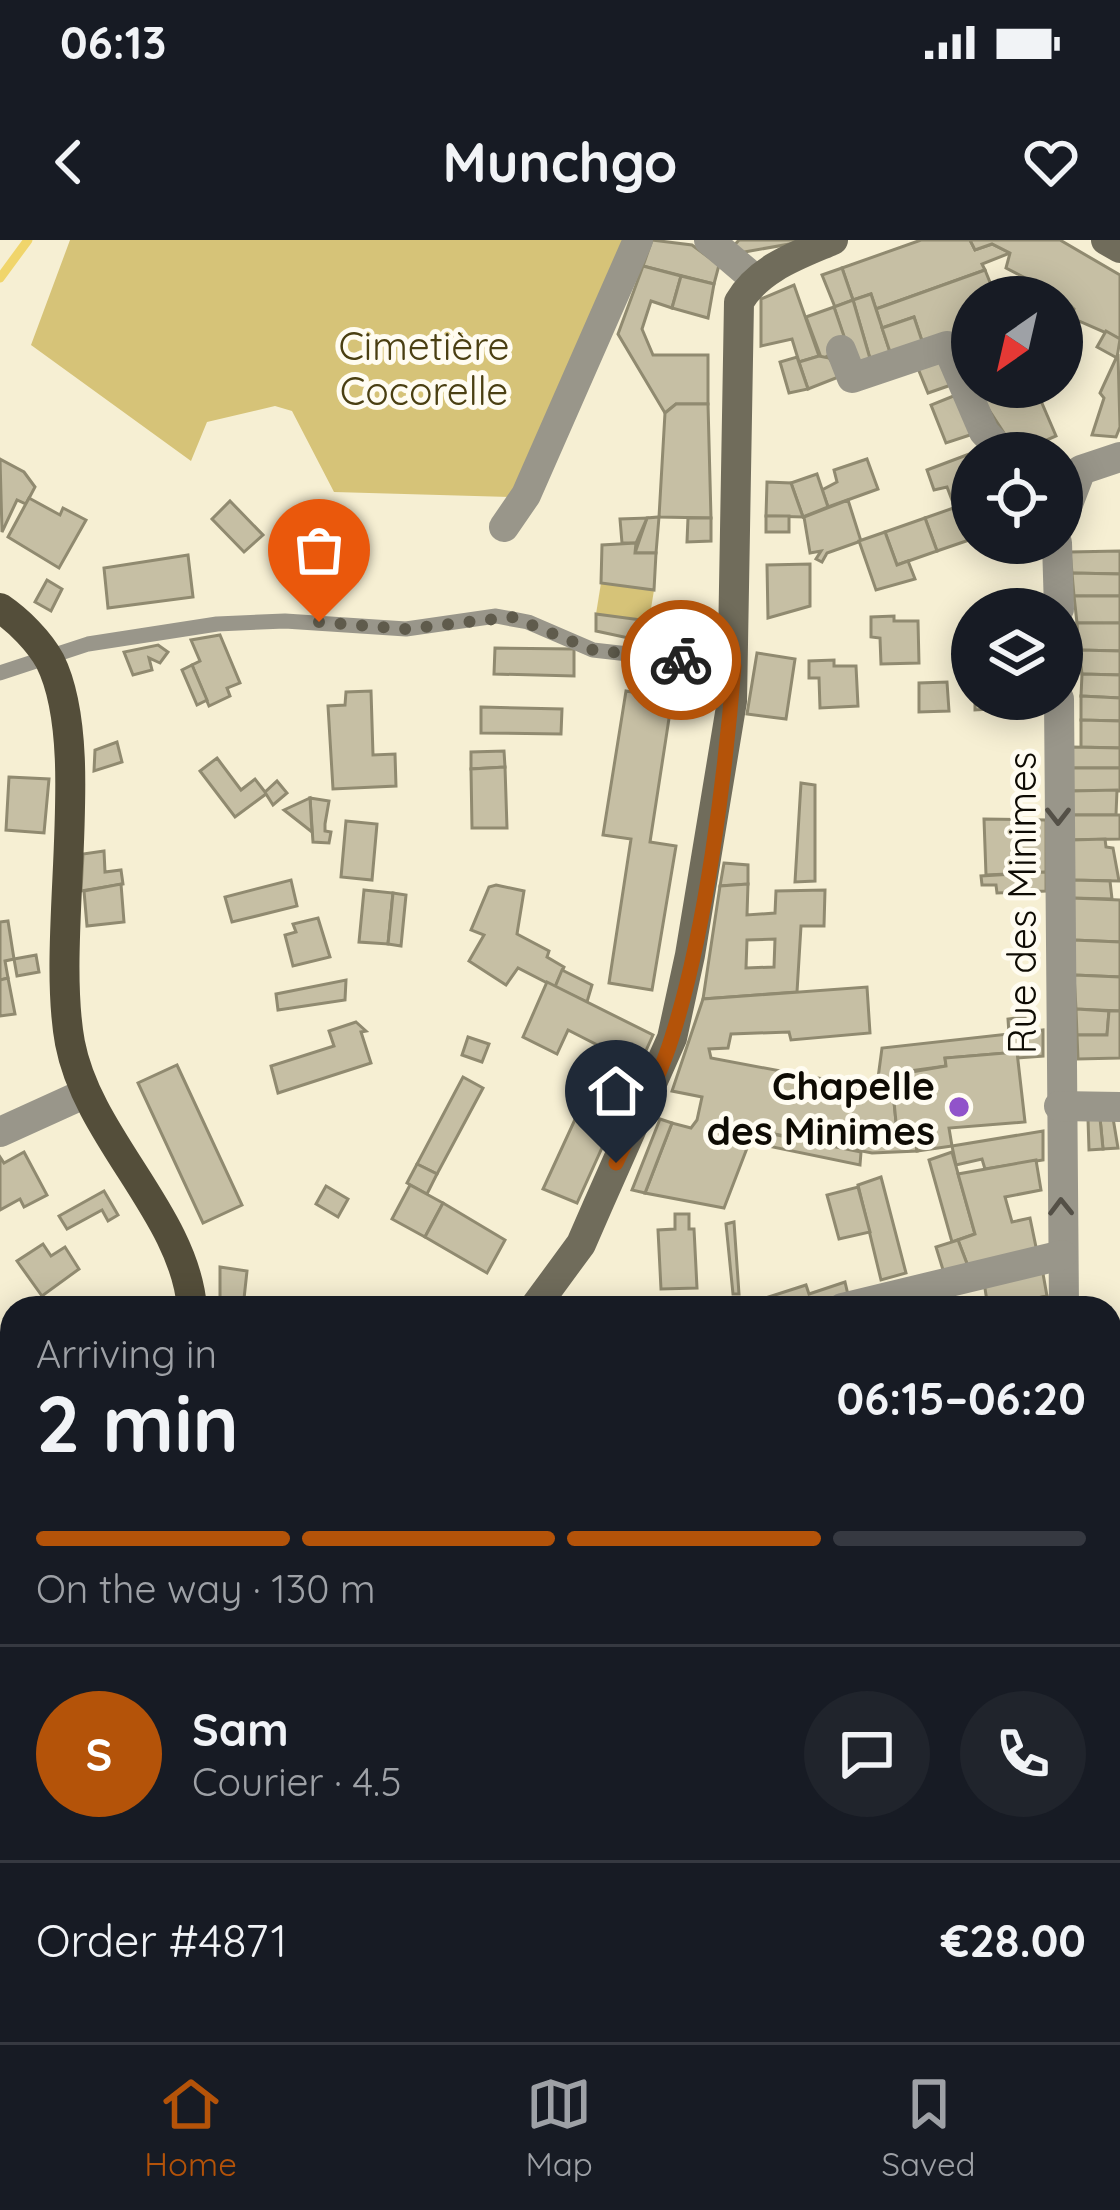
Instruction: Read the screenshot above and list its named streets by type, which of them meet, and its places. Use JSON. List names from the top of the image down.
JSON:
{
  "streets": {
    "street": ["Rue des Minimes"]
  },
  "parks": ["Cimetière Cocorelle"],
  "places": ["Chapelle des Minimes"],
  "north": "bottom left",
  "page": {
    "status": "06:13",
    "header": "Munchgo",
    "heading": ["2 min", "Arriving in", "06:15–06:20"],
    "panel": [
      "Sam",
      "Courier · 4.5",
      "Order #4871",
      "€28.00"
    ],
    "bar": "On the way · 130 m",
    "round": "S",
    "tabs": ["Home", "Map", "Saved"]
  }
}
